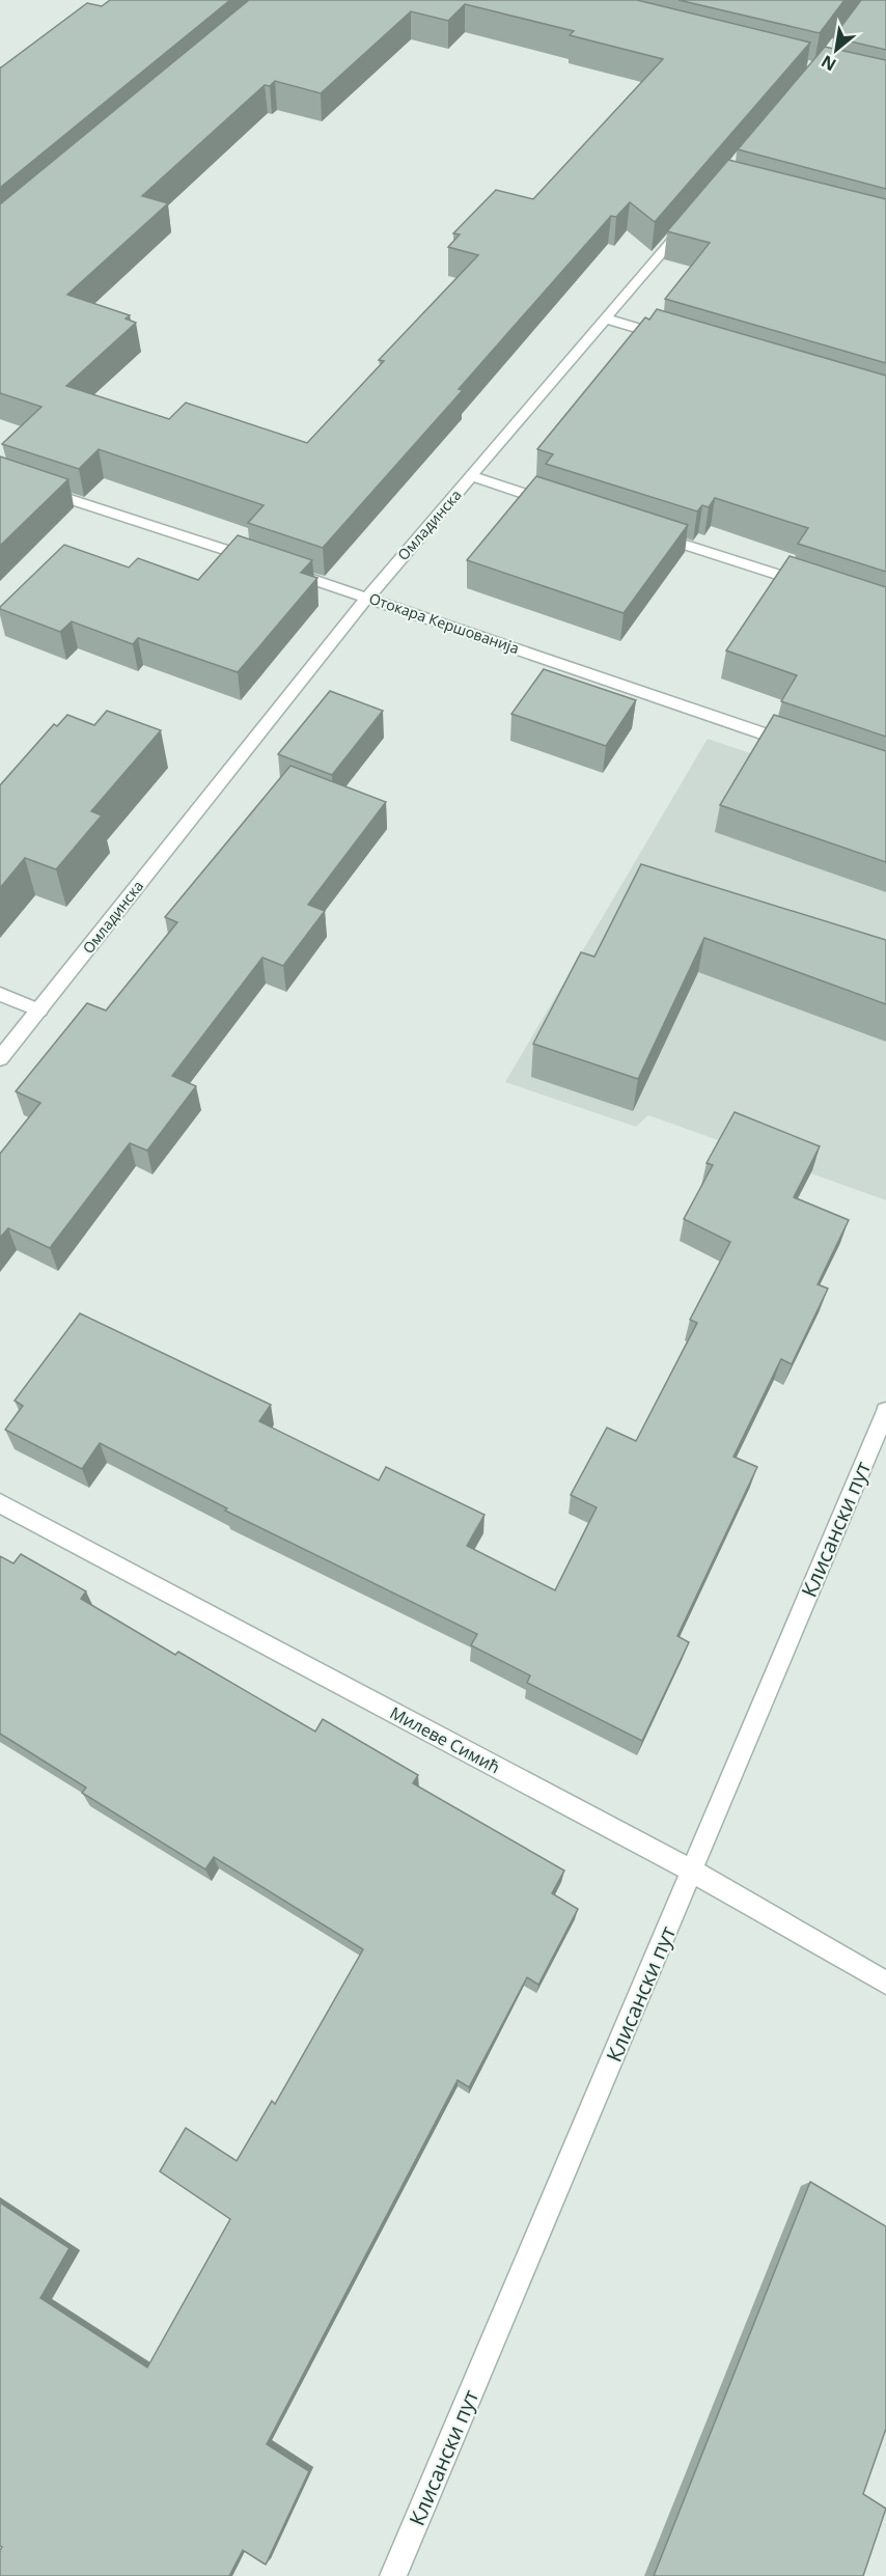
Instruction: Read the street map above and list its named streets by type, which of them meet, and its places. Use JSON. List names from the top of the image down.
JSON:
{
  "streets": {
    "street": [
      "Омладинска",
      "Отокара Кершованија",
      "Клисански пут",
      "Милеве Симић"
    ]
  },
  "crossings": [
    ["Омладинска", "Отокара Кершованија"],
    ["Клисански пут", "Милеве Симић"]
  ],
  "north": "bottom left"
}
